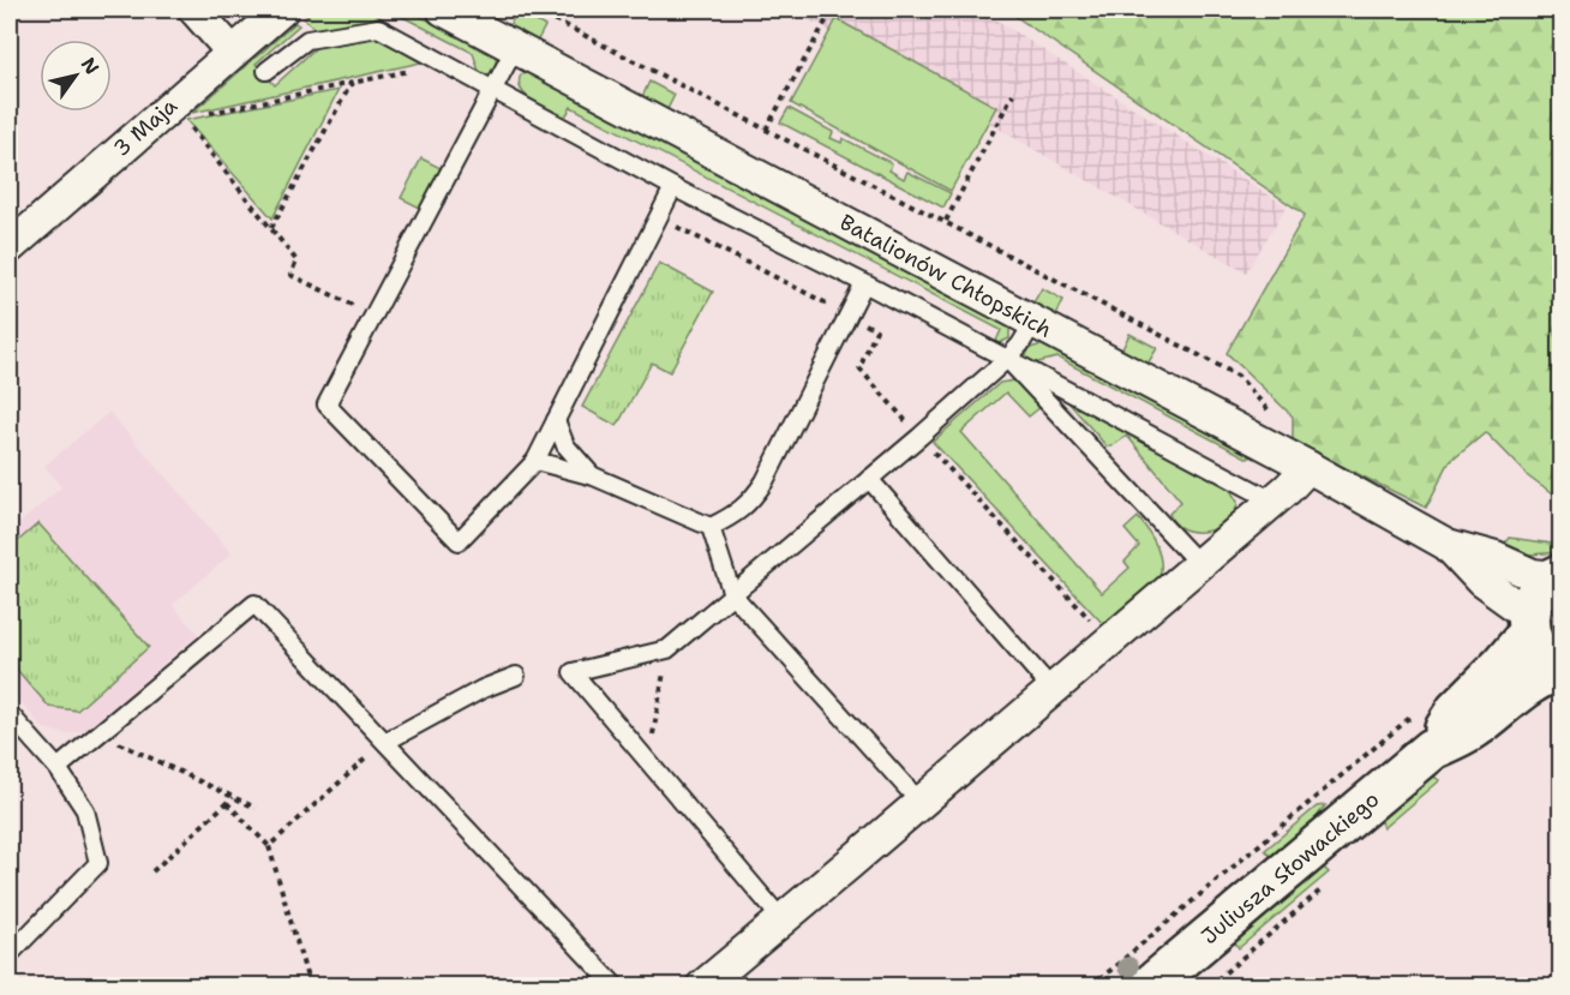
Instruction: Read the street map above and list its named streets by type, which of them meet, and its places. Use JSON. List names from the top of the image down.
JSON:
{
  "streets": {
    "main road": ["Juliusza Słowackiego"],
    "street": ["3 Maja", "Batalionów Chłopskich"]
  },
  "crossings": [
    ["Batalionów Chłopskich", "Juliusza Słowackiego"]
  ],
  "north": "top right"
}
